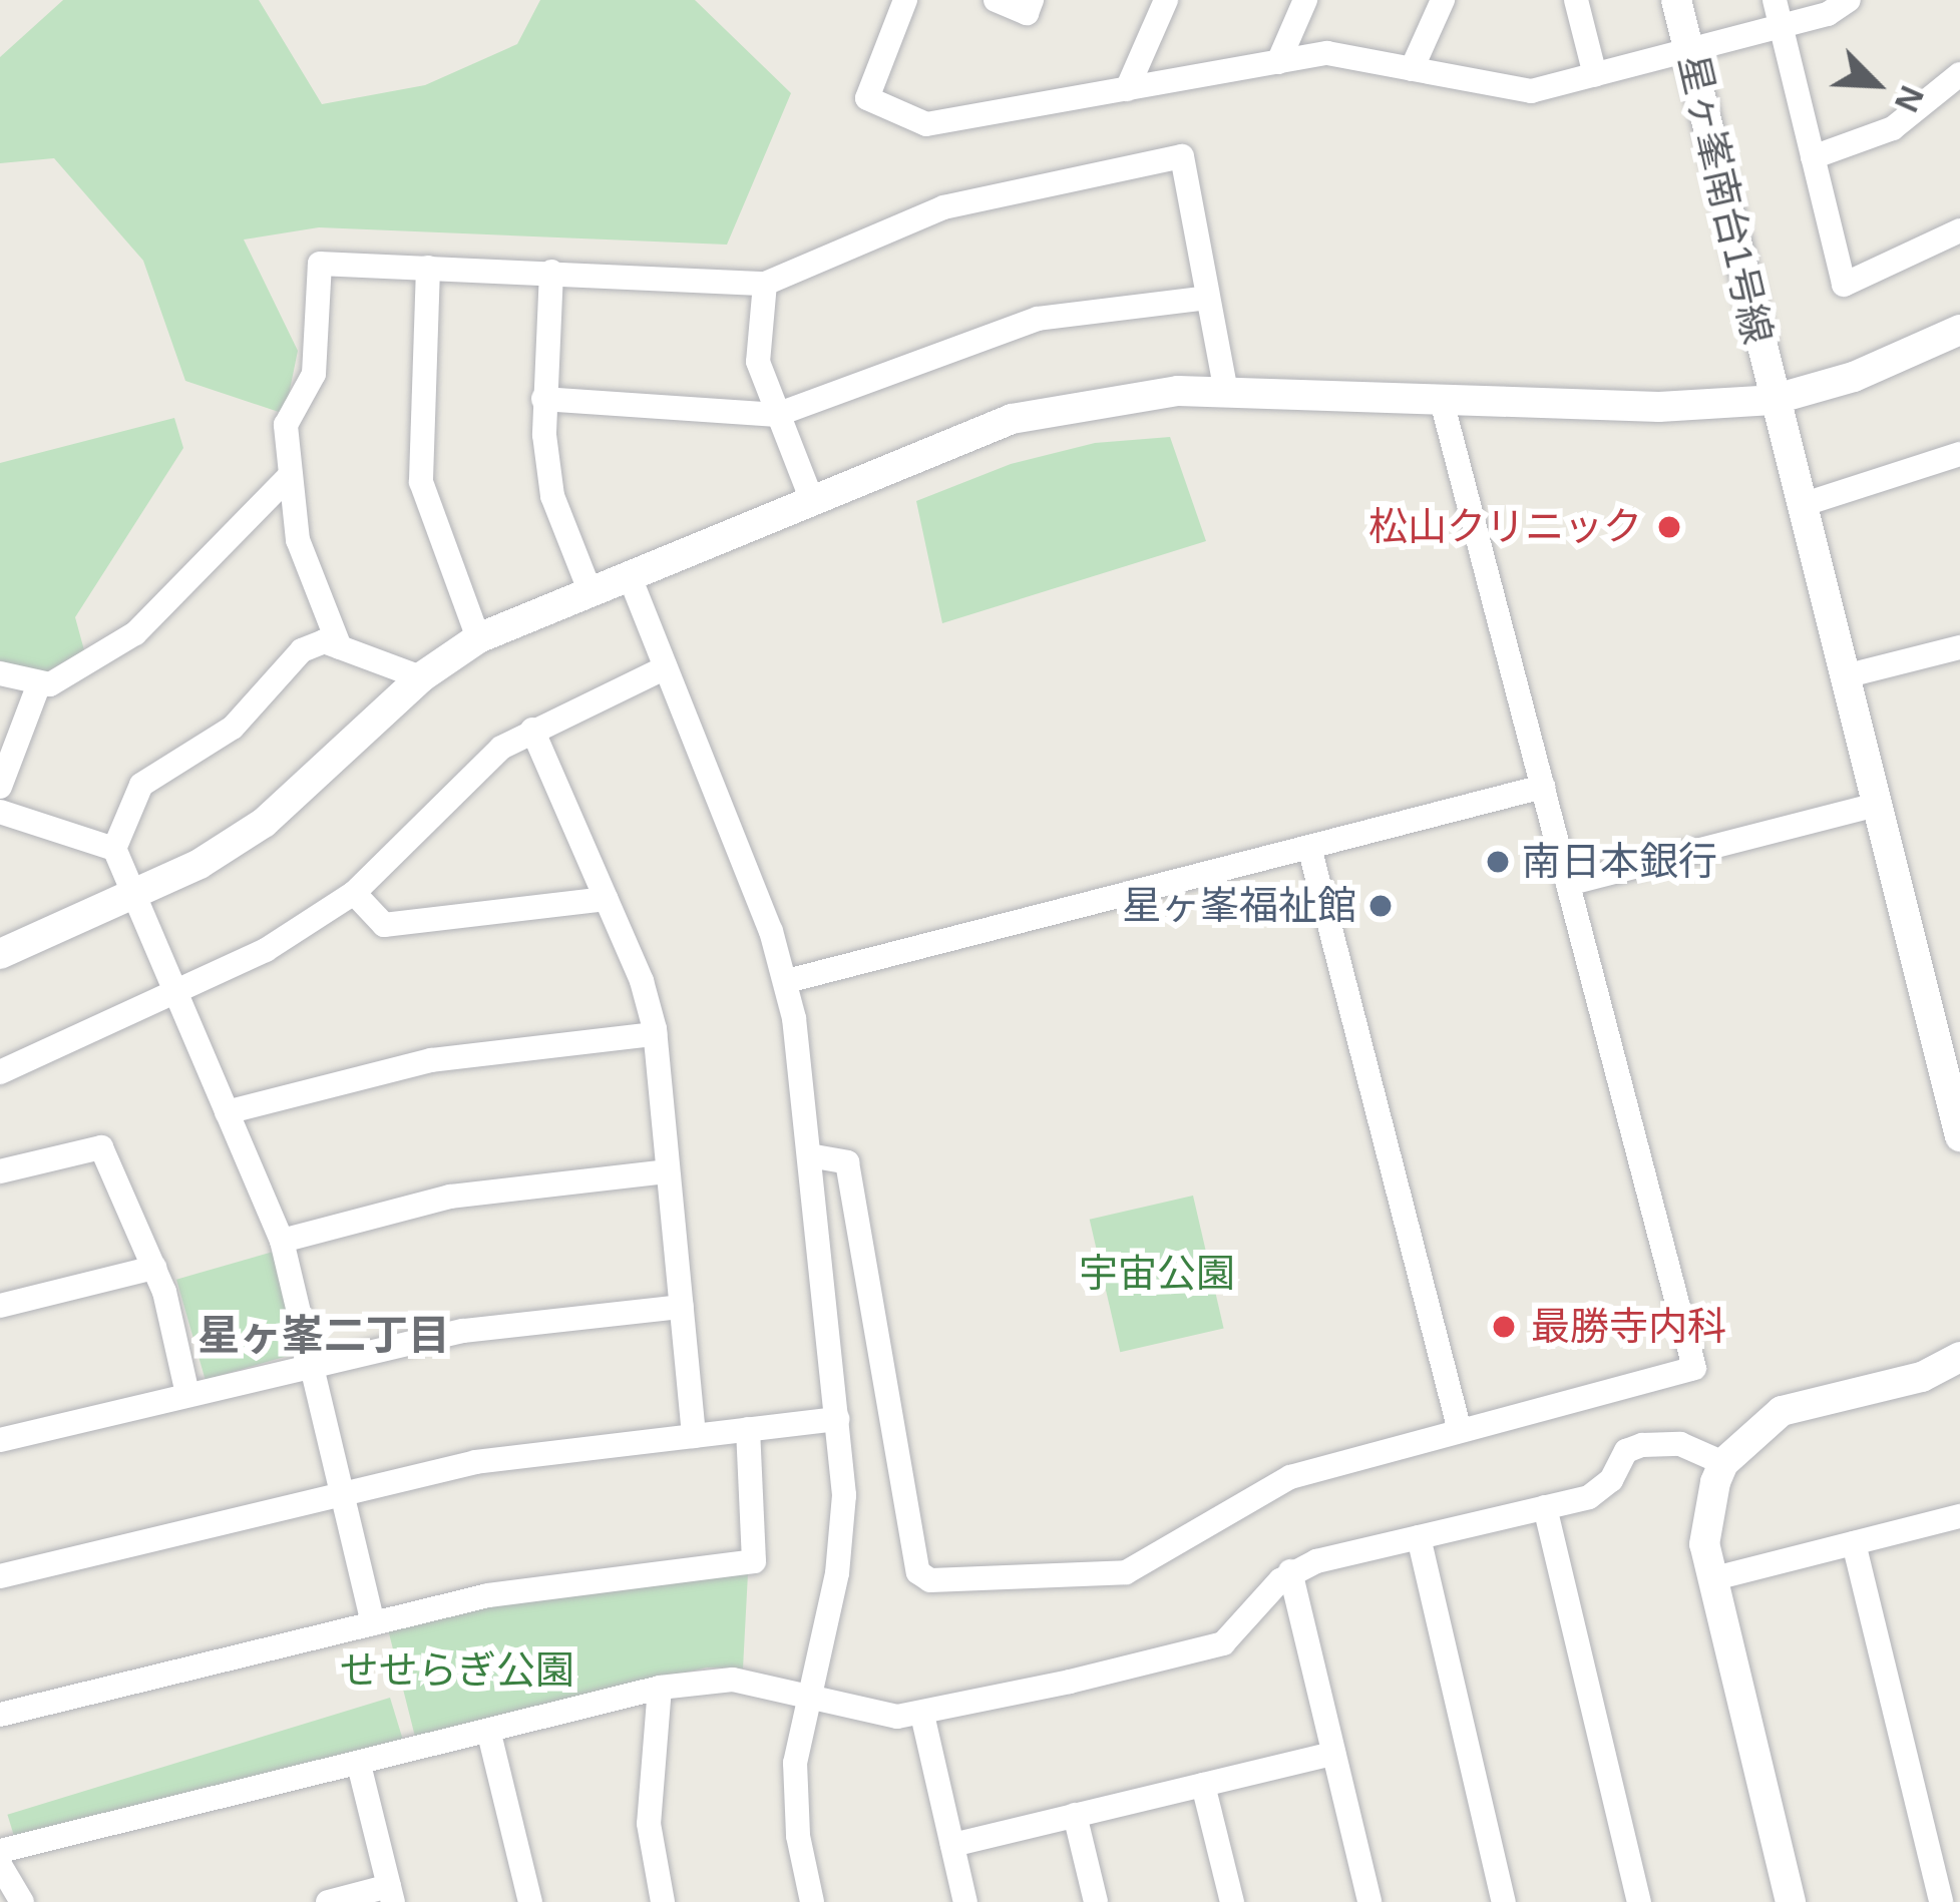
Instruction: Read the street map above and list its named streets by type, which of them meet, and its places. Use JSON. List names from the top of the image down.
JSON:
{
  "streets": {
    "street": ["星ヶ峯南台1号線"]
  },
  "districts": ["星ヶ峯二丁目"],
  "parks": ["宇宙公園", "せせらぎ公園"],
  "places": [
    "松山クリニック",
    "南日本銀行",
    "星ヶ峯福祉館",
    "最勝寺内科"
  ],
  "north": "bottom right"
}
